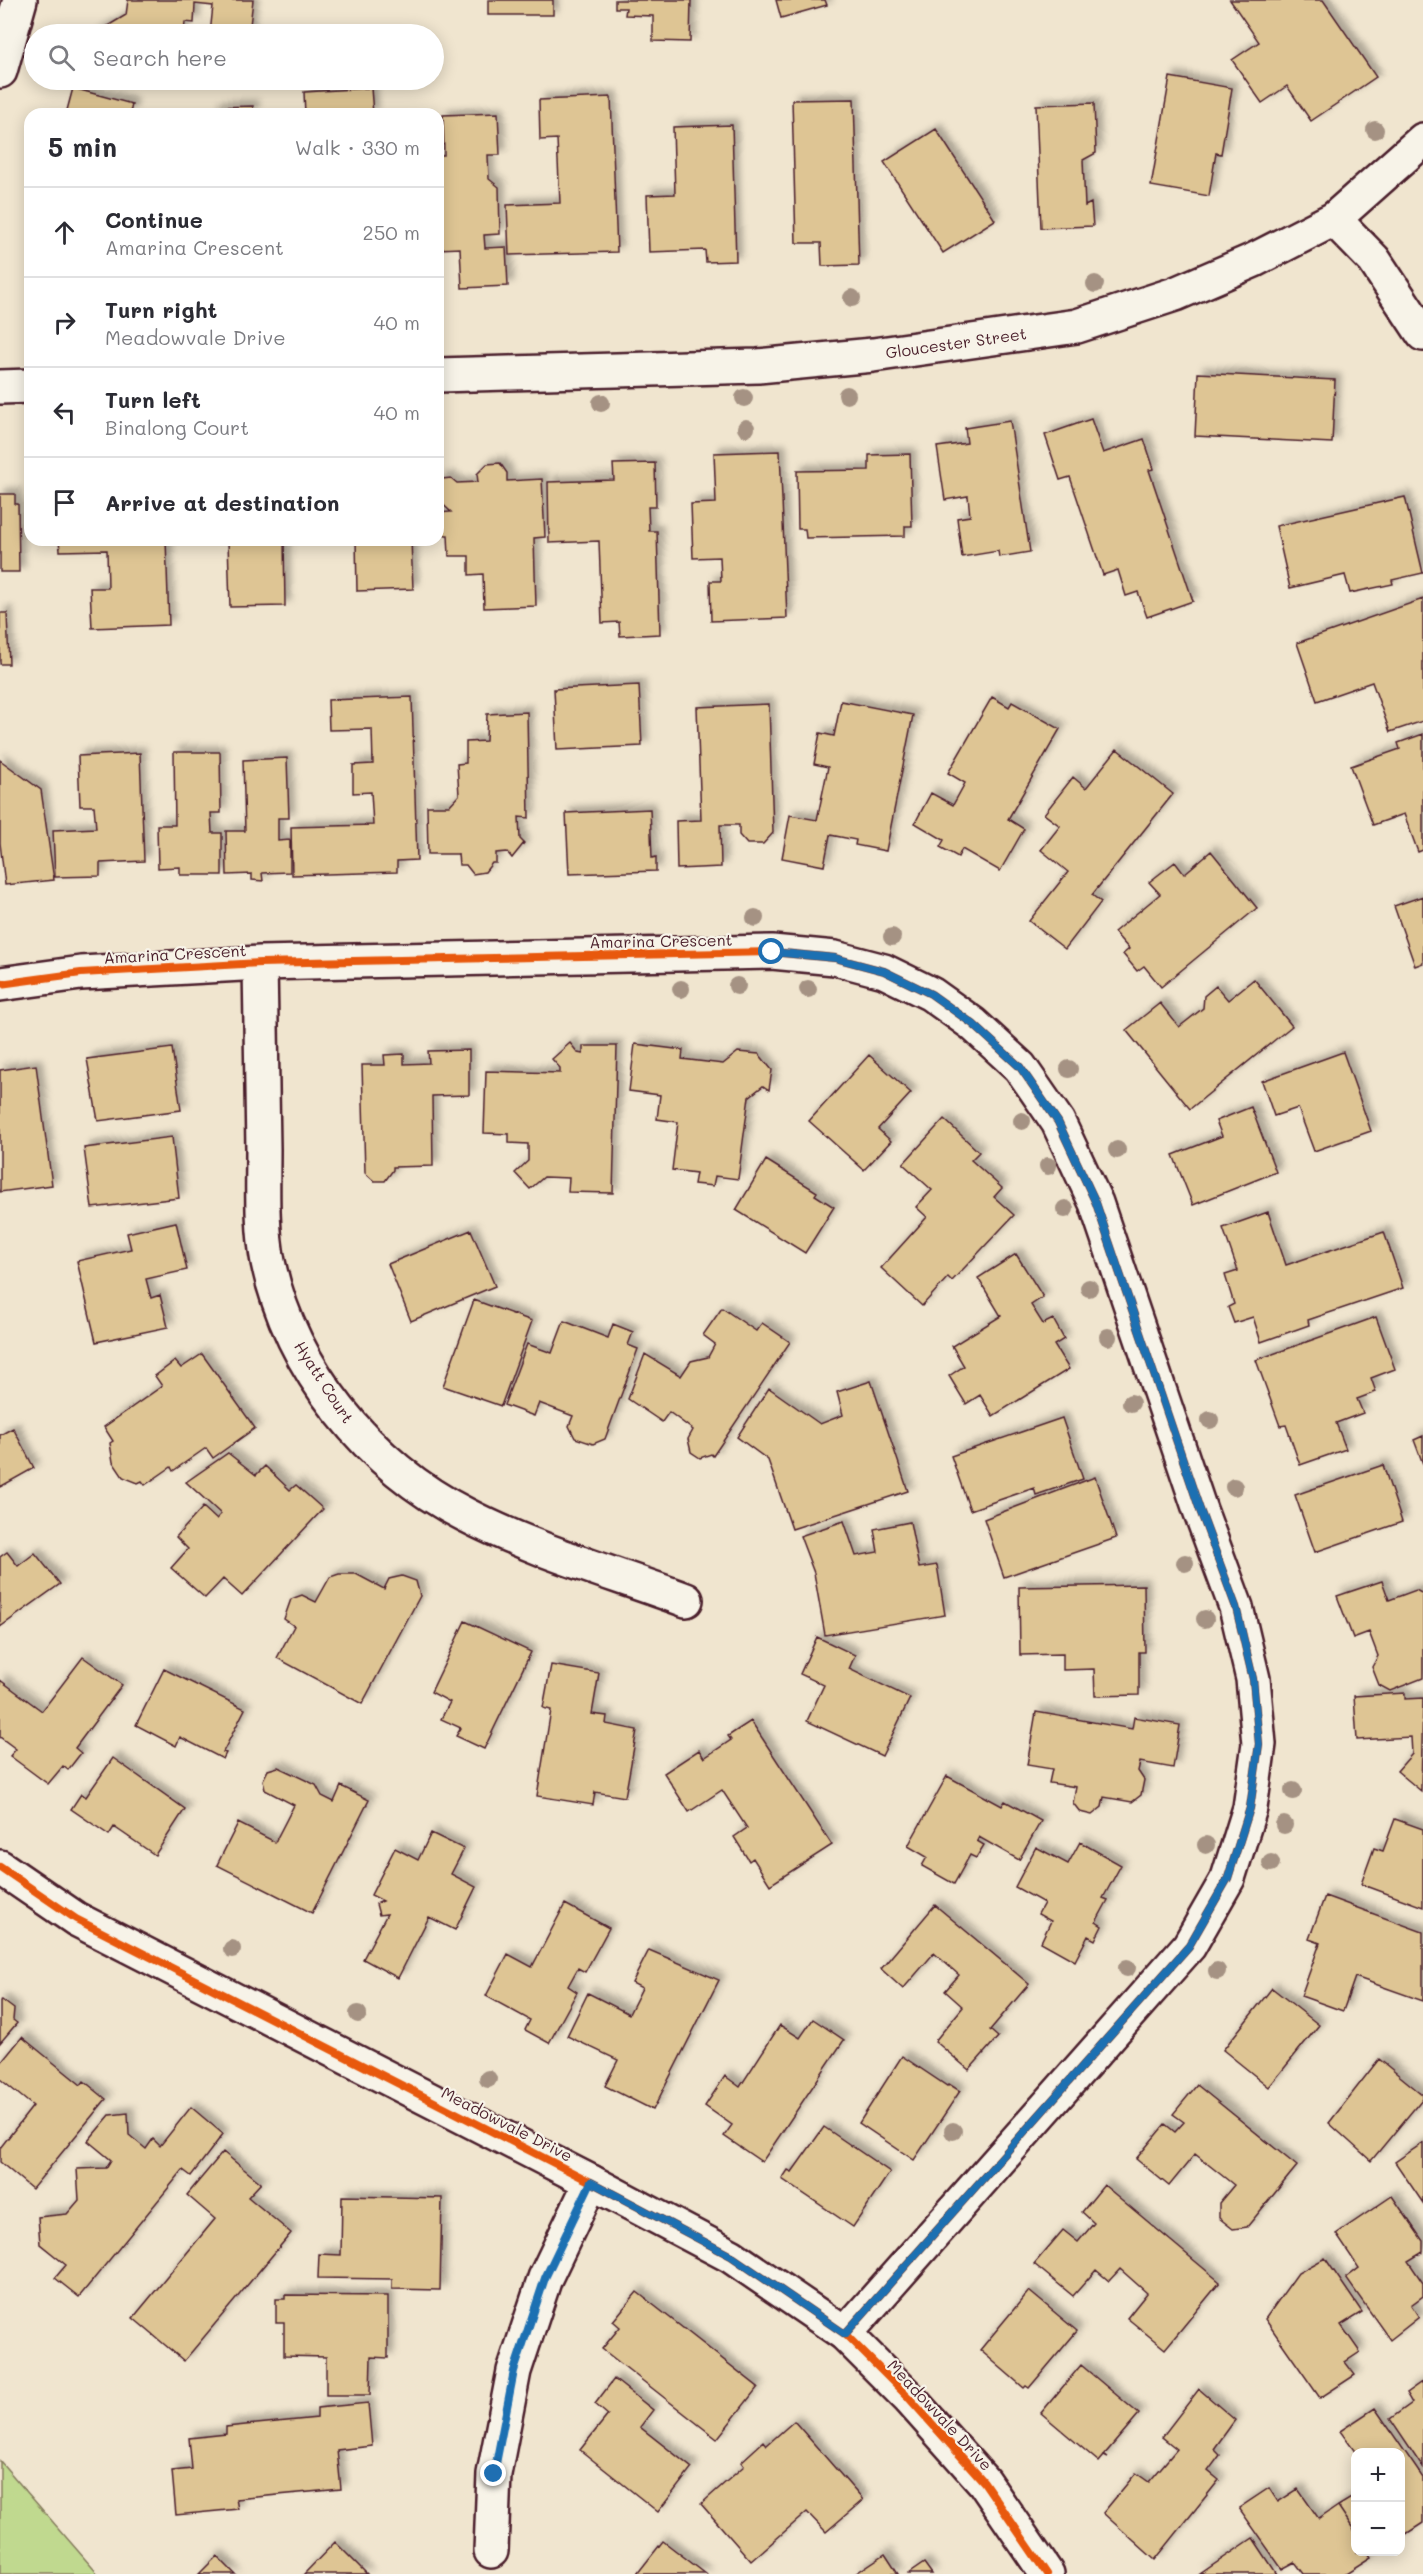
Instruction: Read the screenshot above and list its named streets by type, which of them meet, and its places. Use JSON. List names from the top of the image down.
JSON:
{
  "streets": {
    "street": [
      "Gloucester Street",
      "Amarina Crescent",
      "Hyatt Court",
      "Meadowvale Drive"
    ]
  },
  "crossings": [
    ["Amarina Crescent", "Hyatt Court"],
    ["Amarina Crescent", "Meadowvale Drive"]
  ],
  "page": {
    "search": "Search here",
    "heading": ["5 min", "Walk · 330 m"],
    "list": [
      ["Continue", "Amarina Crescent", "250 m"],
      ["Turn right", "Meadowvale Drive", "40 m"],
      ["Turn left", "Binalong Court", "40 m"],
      "Arrive at destination"
    ],
    "map_buttons": ["+", "−"]
  }
}
